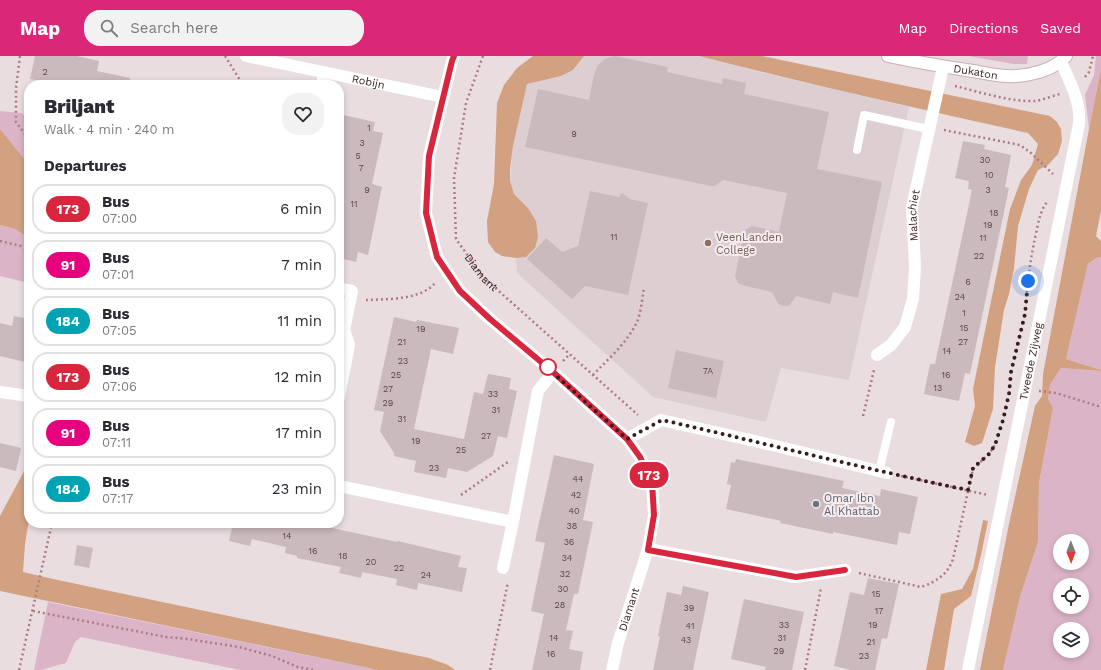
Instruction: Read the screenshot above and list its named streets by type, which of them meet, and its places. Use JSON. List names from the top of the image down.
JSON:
{
  "streets": {
    "street": [
      "Dukaton",
      "Robijn",
      "Malachiet",
      "Diamant",
      "Tweede Zijweg"
    ]
  },
  "crossings": [
    ["Dukaton", "Malachiet"],
    ["Dukaton", "Tweede Zijweg"],
    ["Robijn", "Diamant"]
  ],
  "places": ["VeenLanden College", "Omar Ibn Al Khattab"],
  "lines": ["bus line 173"],
  "house_numbers": [
    "2",
    "1",
    "9",
    "3",
    "5",
    "30",
    "7",
    "10",
    "9",
    "3",
    "11",
    "18",
    "19",
    "11",
    "11",
    "22",
    "6",
    "24",
    "1",
    "15",
    "19",
    "21",
    "27",
    "14",
    "23",
    "7A",
    "25",
    "16",
    "13",
    "27",
    "33",
    "29",
    "31",
    "31",
    "27",
    "19",
    "25",
    "23",
    "44",
    "42",
    "40",
    "38",
    "14",
    "36",
    "16",
    "18",
    "34",
    "20",
    "22",
    "32",
    "24",
    "30",
    "15",
    "28",
    "39",
    "17",
    "33",
    "19",
    "41",
    "14",
    "31",
    "43",
    "21",
    "29",
    "16",
    "23"
  ],
  "north": "bottom",
  "page": {
    "header": "Map",
    "search": "Search here",
    "nav": ["Map", "Directions", "Saved"],
    "on_map": "173",
    "heading": [
      ["Briljant", "Walk · 4 min · 240 m"],
      "Departures"
    ],
    "list": [
      {
        "mark": "173",
        "name": "Bus",
        "note": "07:00",
        "value": "6 min"
      },
      {
        "mark": "91",
        "name": "Bus",
        "note": "07:01",
        "value": "7 min"
      },
      {
        "mark": "184",
        "name": "Bus",
        "note": "07:05",
        "value": "11 min"
      },
      {
        "mark": "173",
        "name": "Bus",
        "note": "07:06",
        "value": "12 min"
      },
      {
        "mark": "91",
        "name": "Bus",
        "note": "07:11",
        "value": "17 min"
      },
      {
        "mark": "184",
        "name": "Bus",
        "note": "07:17",
        "value": "23 min"
      }
    ]
  }
}
